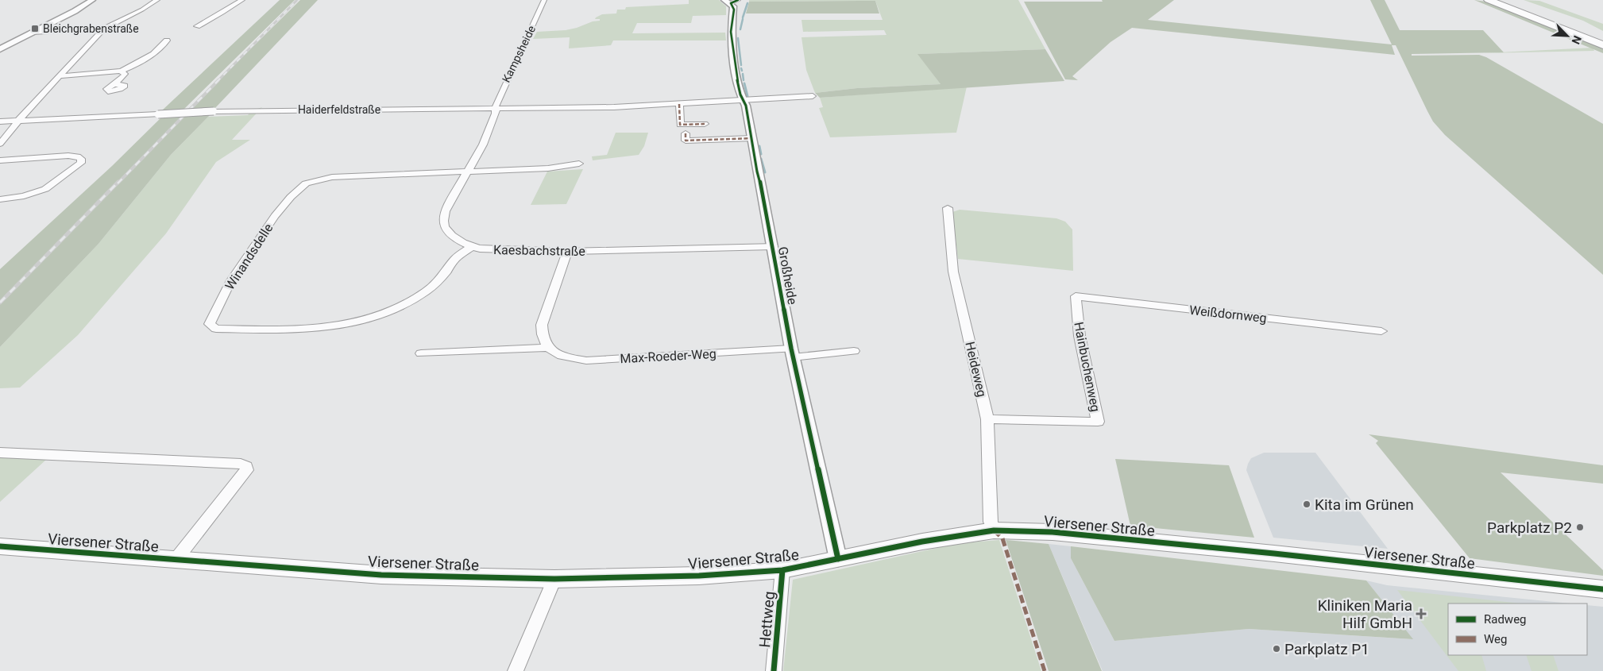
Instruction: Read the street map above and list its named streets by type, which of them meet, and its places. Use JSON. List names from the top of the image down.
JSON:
{
  "streets": {
    "main road": ["Viersener Straße"],
    "street": [
      "Kampsheide",
      "Haiderfeldstraße",
      "Kaesbachstraße",
      "Winandsdelle",
      "Großheide",
      "Weißdornweg",
      "Max-Roeder-Weg",
      "Hainbuchenweg",
      "Heideweg",
      "Hettweg"
    ]
  },
  "crossings": [
    ["Kampsheide", "Haiderfeldstraße"],
    ["Kampsheide", "Kaesbachstraße"],
    ["Haiderfeldstraße", "Kaesbachstraße"],
    ["Haiderfeldstraße", "Großheide"],
    ["Kaesbachstraße", "Winandsdelle"],
    ["Kaesbachstraße", "Großheide"],
    ["Großheide", "Max-Roeder-Weg"],
    ["Großheide", "Viersener Straße"],
    ["Weißdornweg", "Hainbuchenweg"],
    ["Hainbuchenweg", "Heideweg"],
    ["Heideweg", "Viersener Straße"],
    ["Viersener Straße", "Hettweg"]
  ],
  "places": {
    "transit": ["Bleichgrabenstraße"],
    "other": ["Kita im Grünen", "Parkplatz P2", "Parkplatz P1"],
    "health": ["Kliniken Maria Hilf GmbH"]
  },
  "legend": ["Radweg", "Weg"],
  "north": "bottom right"
}
